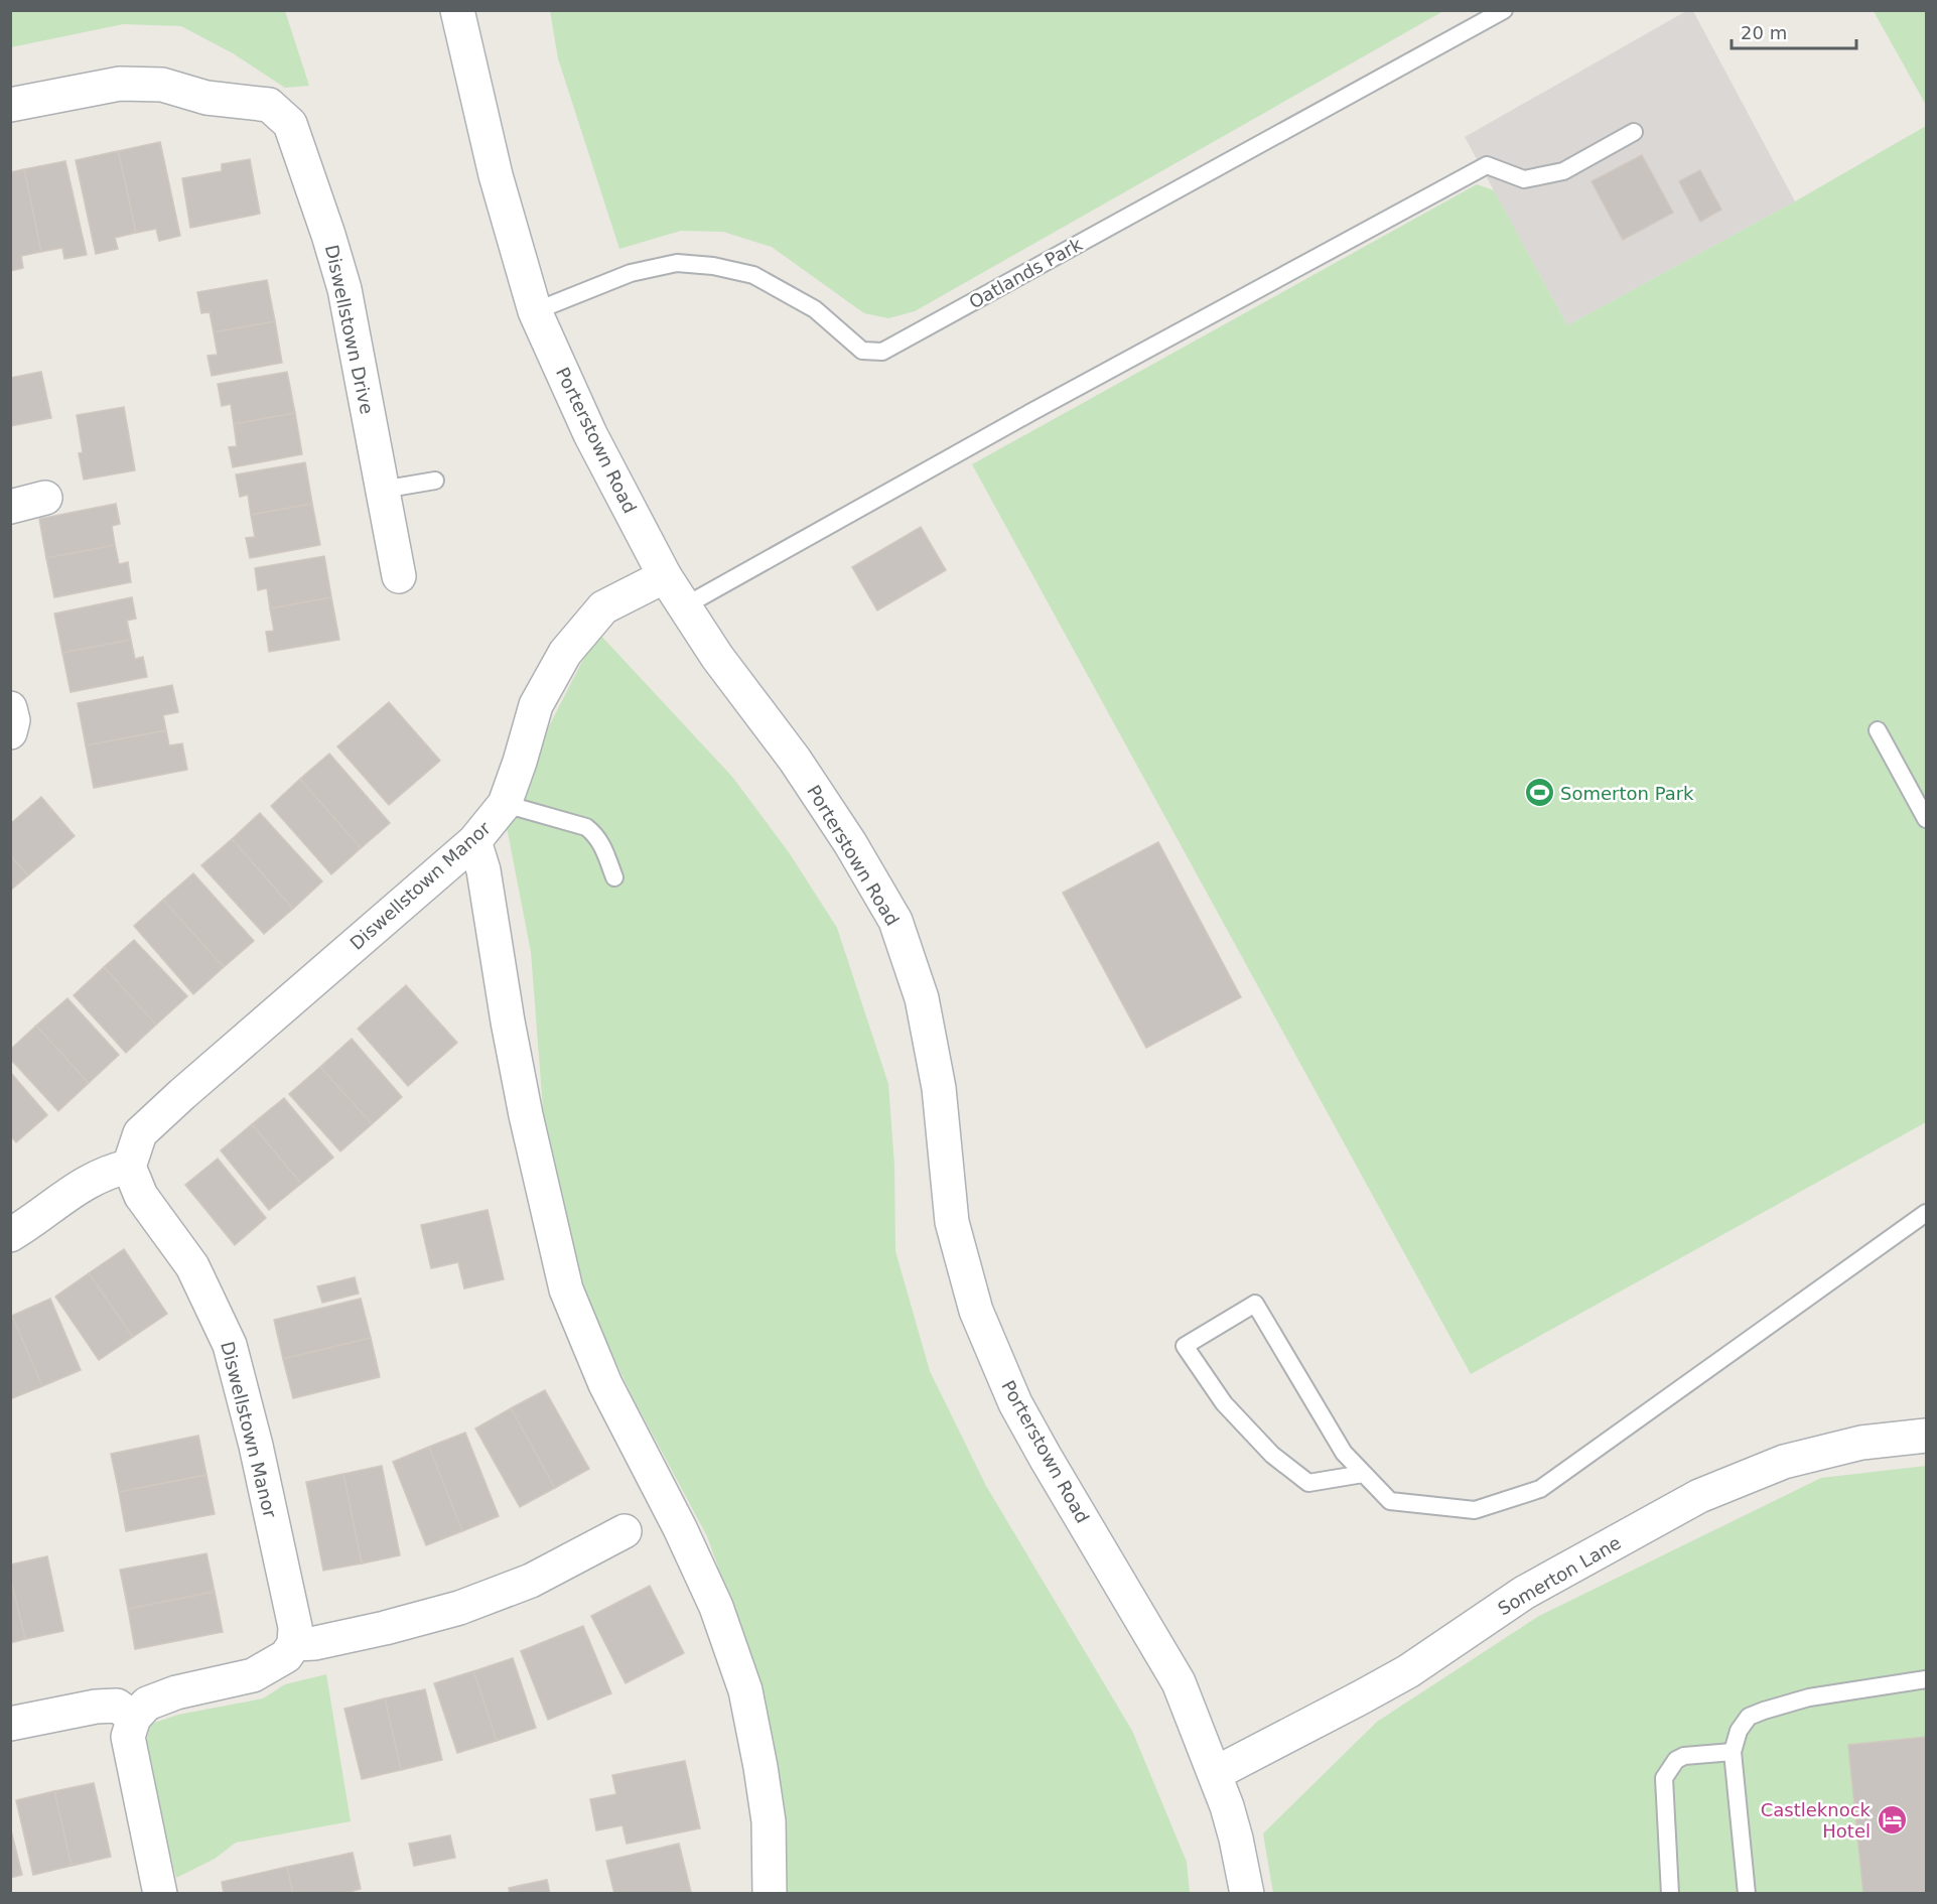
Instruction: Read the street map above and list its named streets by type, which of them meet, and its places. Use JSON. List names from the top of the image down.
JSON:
{
  "streets": {
    "street": [
      "Diswellstown Drive",
      "Porterstown Road",
      "Diswellstown Manor",
      "Somerton Lane"
    ],
    "lane": ["Oatlands Park"]
  },
  "crossings": [
    ["Oatlands Park", "Porterstown Road"],
    ["Porterstown Road", "Diswellstown Manor"],
    ["Porterstown Road", "Somerton Lane"]
  ],
  "places": {
    "sports": ["Somerton Park"],
    "hotel": ["Castleknock Hotel"]
  },
  "scale_bar": "20 m"
}
